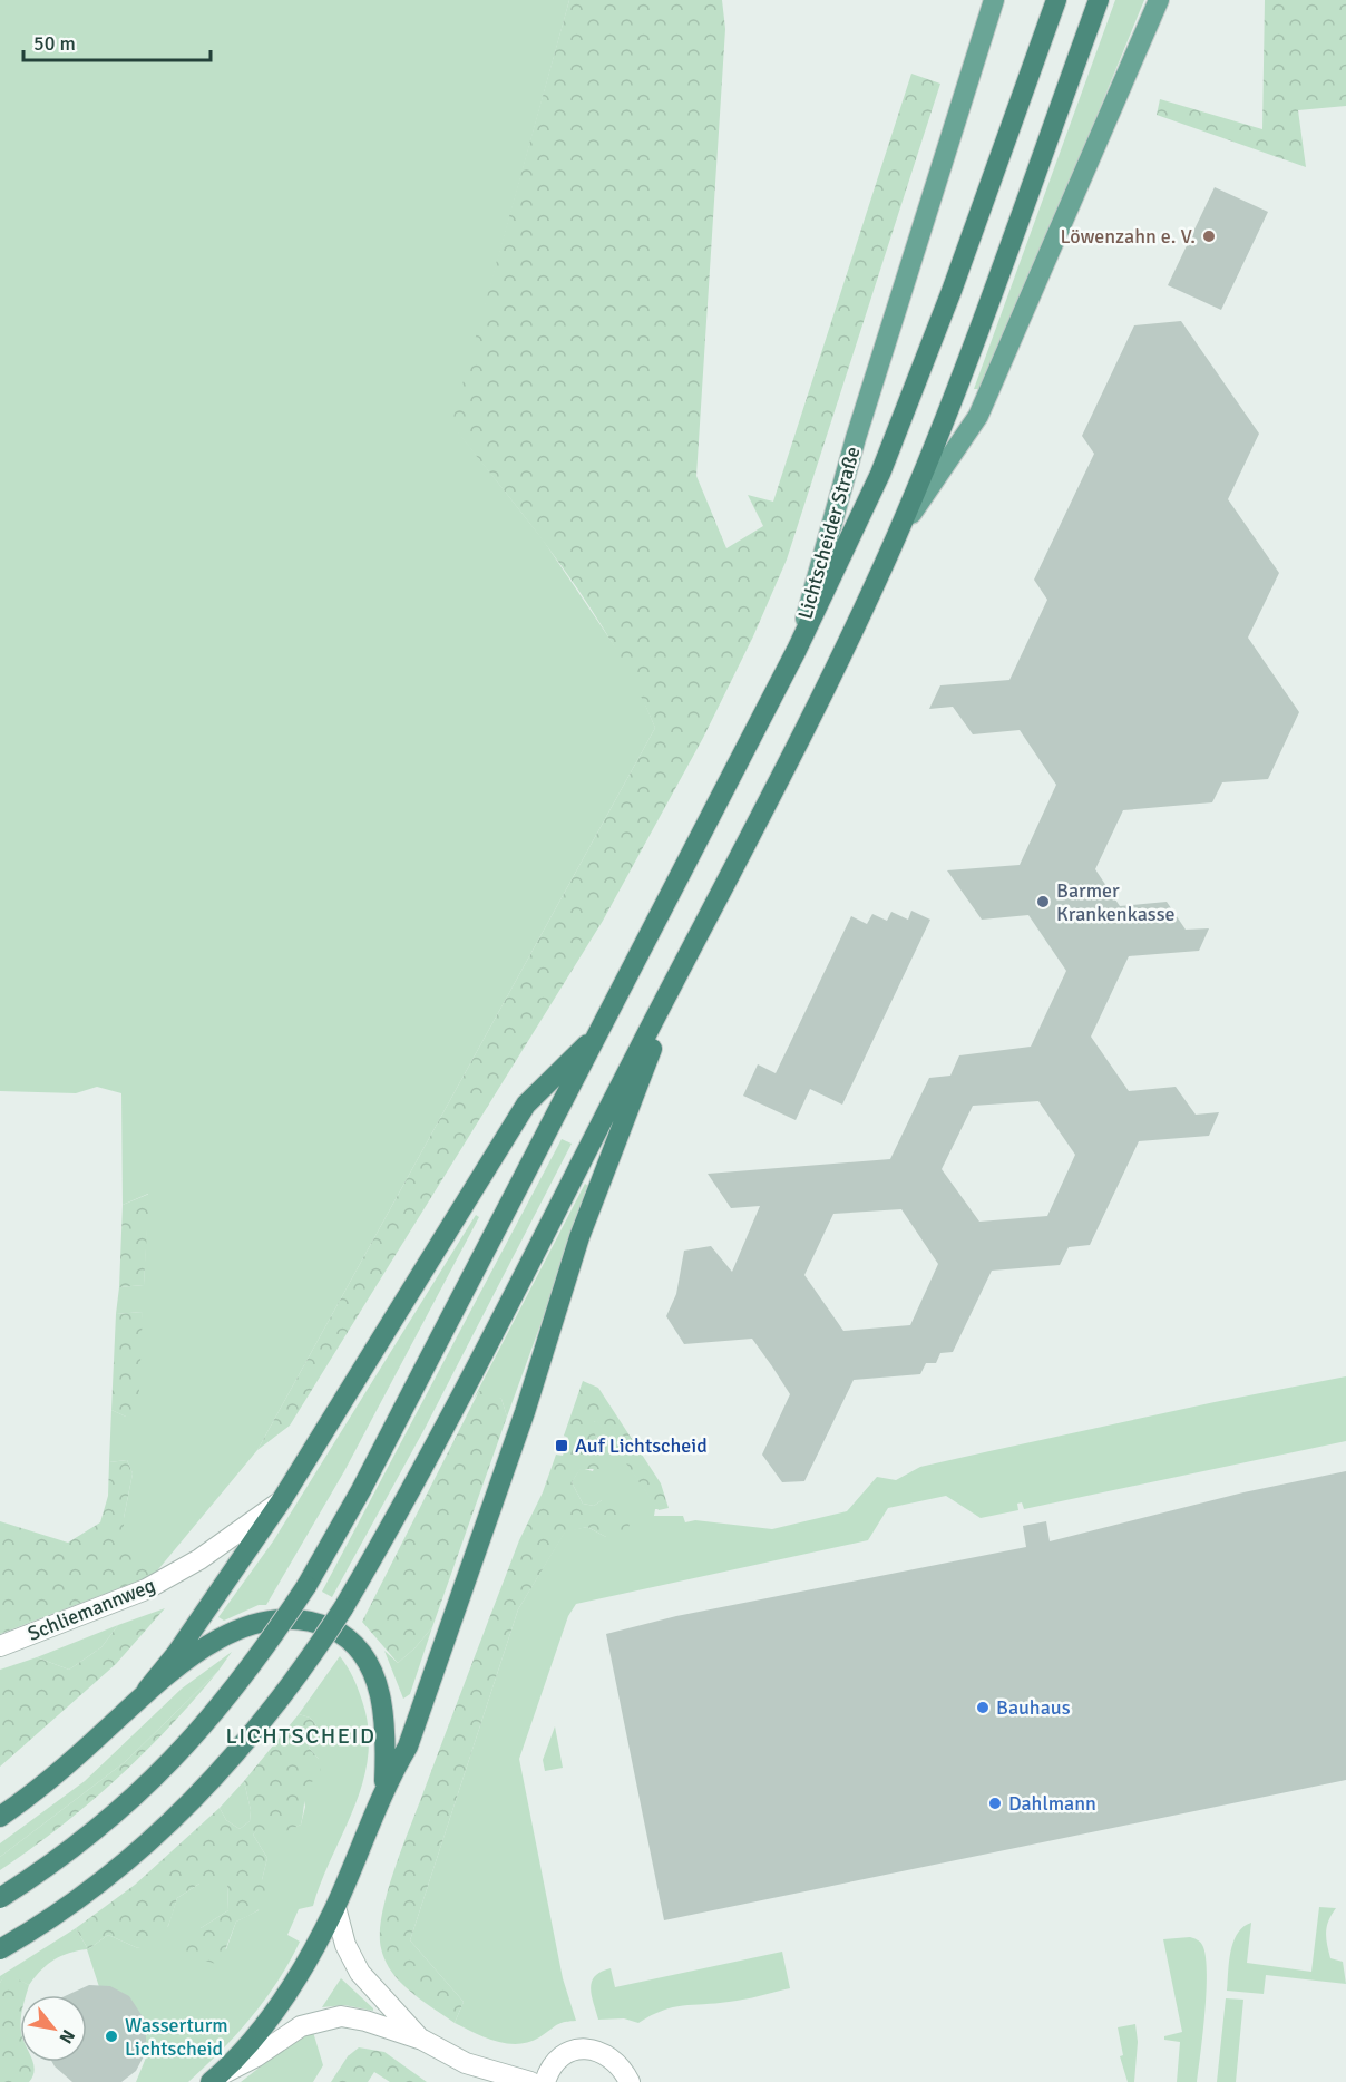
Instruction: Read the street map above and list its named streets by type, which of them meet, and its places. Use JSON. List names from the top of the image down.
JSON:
{
  "streets": {
    "highway": ["Lichtscheider Straße"],
    "street": ["Schliemannweg"]
  },
  "districts": ["LICHTSCHEID"],
  "places": {
    "other": [
      "Löwenzahn e. V.",
      "Barmer Krankenkasse",
      "Bauhaus",
      "Dahlmann",
      "Wasserturm Lichtscheid"
    ],
    "transit": ["Auf Lichtscheid"]
  },
  "scale_bar": "50 m",
  "north": "bottom right"
}
